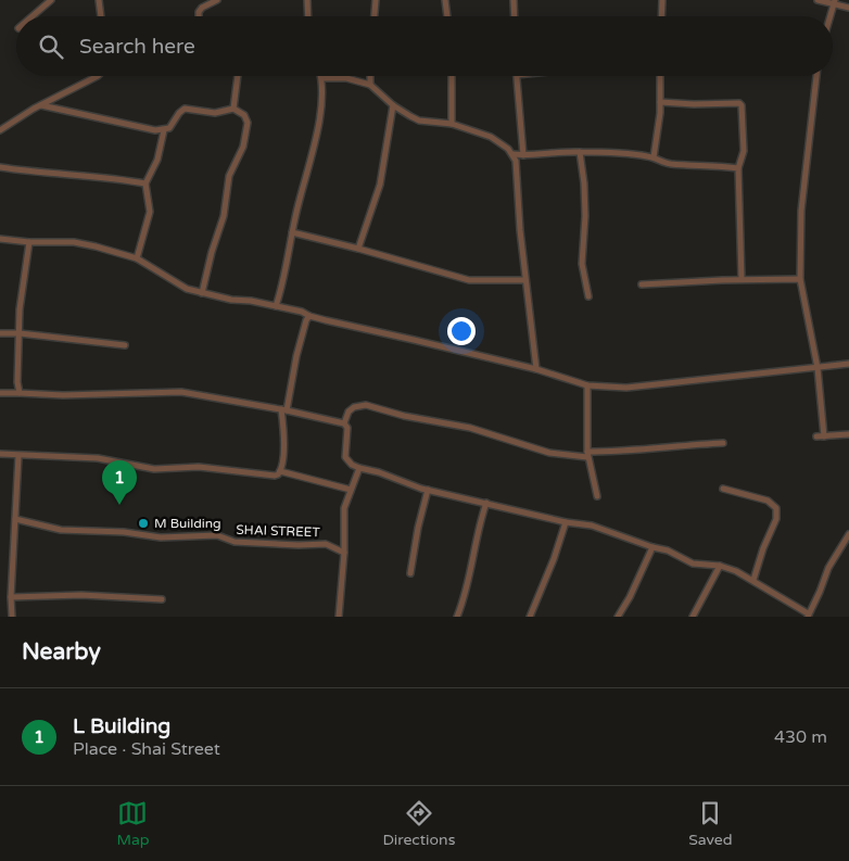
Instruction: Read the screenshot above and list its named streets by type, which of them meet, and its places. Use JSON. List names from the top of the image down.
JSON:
{
  "streets": {
    "street": ["SHAI STREET"]
  },
  "places": ["M Building"],
  "page": {
    "search": "Search here",
    "pins": "1",
    "heading": "Nearby",
    "list": [
      {
        "mark": "1",
        "name": "L Building",
        "note": "Place · Shai Street",
        "value": "430 m"
      }
    ],
    "nav": ["Map", "Directions", "Saved"]
  }
}
